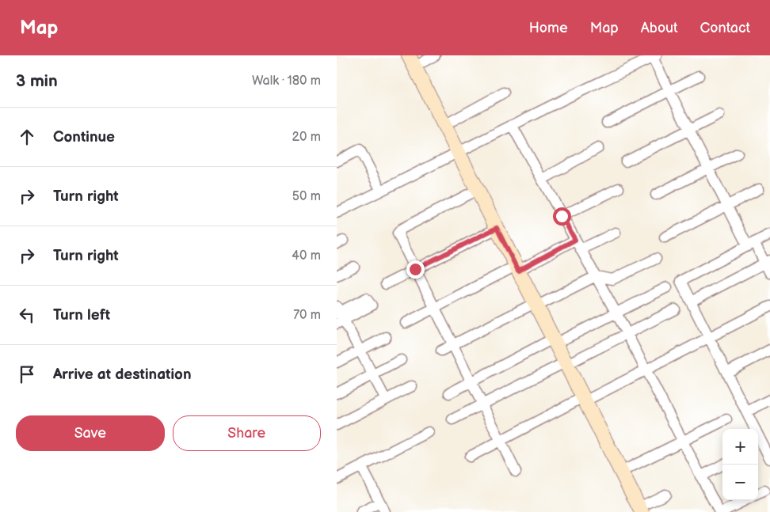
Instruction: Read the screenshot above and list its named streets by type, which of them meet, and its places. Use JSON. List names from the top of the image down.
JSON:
{
  "page": {
    "header": "Map",
    "nav": [
      "Home",
      "Map",
      "About",
      "Contact"
    ],
    "heading": ["3 min", "Walk · 180 m"],
    "list": [
      ["Continue", "20 m"],
      ["Turn right", "50 m"],
      ["Turn right", "40 m"],
      ["Turn left", "70 m"],
      "Arrive at destination"
    ],
    "buttons": ["Save", "Share"],
    "map_buttons": ["+", "−"]
  }
}
